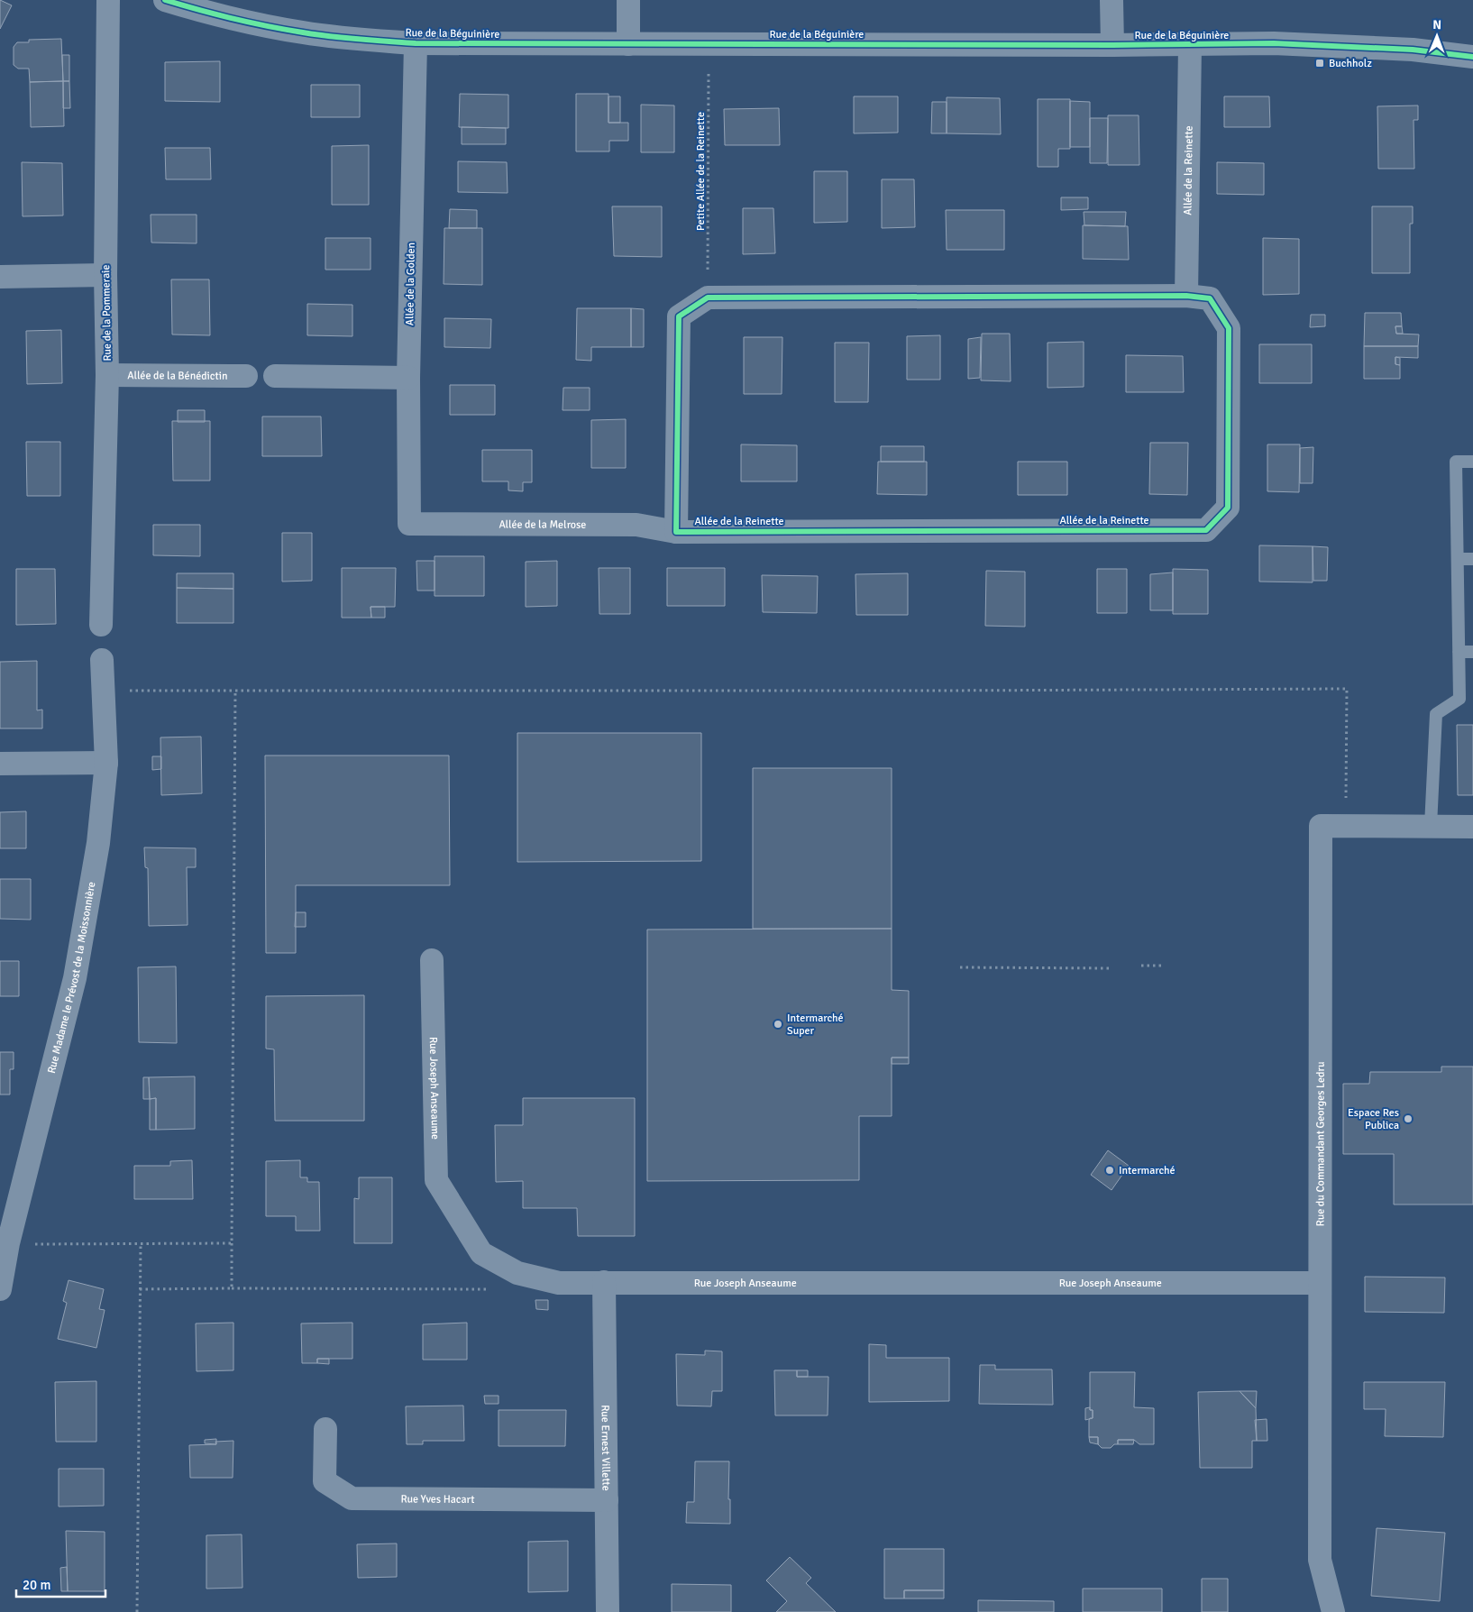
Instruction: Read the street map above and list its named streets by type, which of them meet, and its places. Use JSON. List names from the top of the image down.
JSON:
{
  "streets": {
    "street": [
      "Rue de la Béguinière",
      "Allée de la Reinette",
      "Allée de la Golden",
      "Rue de la Pommeraie",
      "Allée de la Bénédictin",
      "Allée de la Melrose",
      "Rue Madame le Prévost de la Moissonnière",
      "Rue Joseph Anseaume",
      "Rue du Commandant Georges Ledru",
      "Rue Ernest Villette",
      "Rue Yves Hacart"
    ],
    "path": ["Petite Allée de la Reinette"]
  },
  "crossings": [
    ["Rue de la Béguinière", "Allée de la Reinette"],
    ["Rue de la Béguinière", "Petite Allée de la Reinette"],
    ["Rue de la Béguinière", "Allée de la Golden"],
    ["Allée de la Reinette", "Petite Allée de la Reinette"],
    ["Allée de la Reinette", "Allée de la Melrose"],
    ["Allée de la Golden", "Allée de la Melrose"],
    ["Rue de la Pommeraie", "Allée de la Bénédictin"],
    ["Rue Joseph Anseaume", "Rue du Commandant Georges Ledru"],
    ["Rue Joseph Anseaume", "Rue Ernest Villette"],
    ["Rue Ernest Villette", "Rue Yves Hacart"]
  ],
  "places": {
    "transit": ["Buchholz"],
    "other": ["Intermarché Super", "Espace Res Publica", "Intermarché"]
  },
  "scale_bar": "20 m",
  "north": "top"
}
